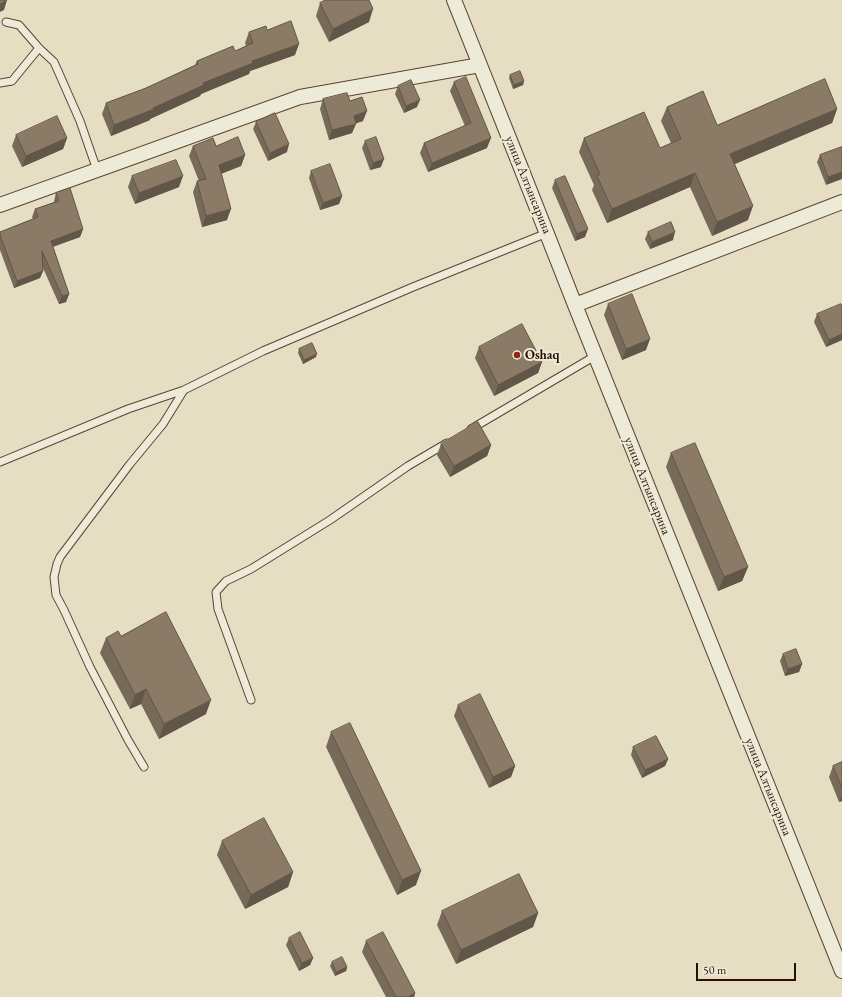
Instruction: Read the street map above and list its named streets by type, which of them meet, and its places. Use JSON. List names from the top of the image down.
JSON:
{
  "streets": {
    "street": ["улица Алтынсарина"]
  },
  "places": ["Oshaq"],
  "scale_bar": "50 m"
}
